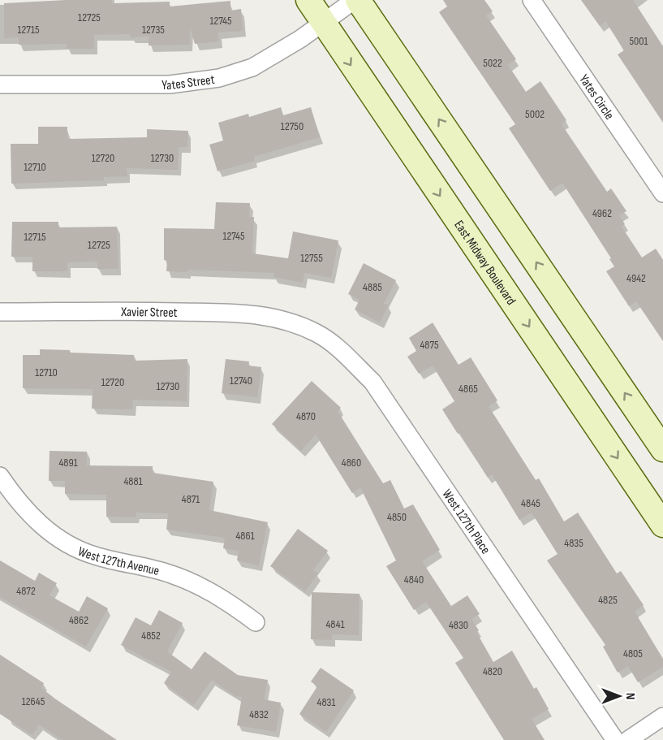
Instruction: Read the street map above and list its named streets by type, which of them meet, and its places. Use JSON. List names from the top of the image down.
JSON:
{
  "streets": {
    "main road": ["East Midway Boulevard"],
    "street": [
      "Yates Street",
      "Yates Circle",
      "Xavier Street",
      "West 127th Place",
      "West 127th Avenue"
    ]
  },
  "crossings": [
    ["Yates Street", "East Midway Boulevard"],
    ["Xavier Street", "West 127th Place"]
  ],
  "house_numbers": [
    "12725",
    "12745",
    "12715",
    "12735",
    "5001",
    "5022",
    "5002",
    "12750",
    "12720",
    "12730",
    "12710",
    "4962",
    "12745",
    "12715",
    "12725",
    "12755",
    "4942",
    "4885",
    "4875",
    "12710",
    "12740",
    "12720",
    "12730",
    "4865",
    "4870",
    "4891",
    "4860",
    "4881",
    "4871",
    "4845",
    "4850",
    "4861",
    "4835",
    "4840",
    "4872",
    "4825",
    "4862",
    "4841",
    "4830",
    "4852",
    "4805",
    "4820",
    "12645",
    "4831",
    "4832"
  ],
  "north": "right"
}
